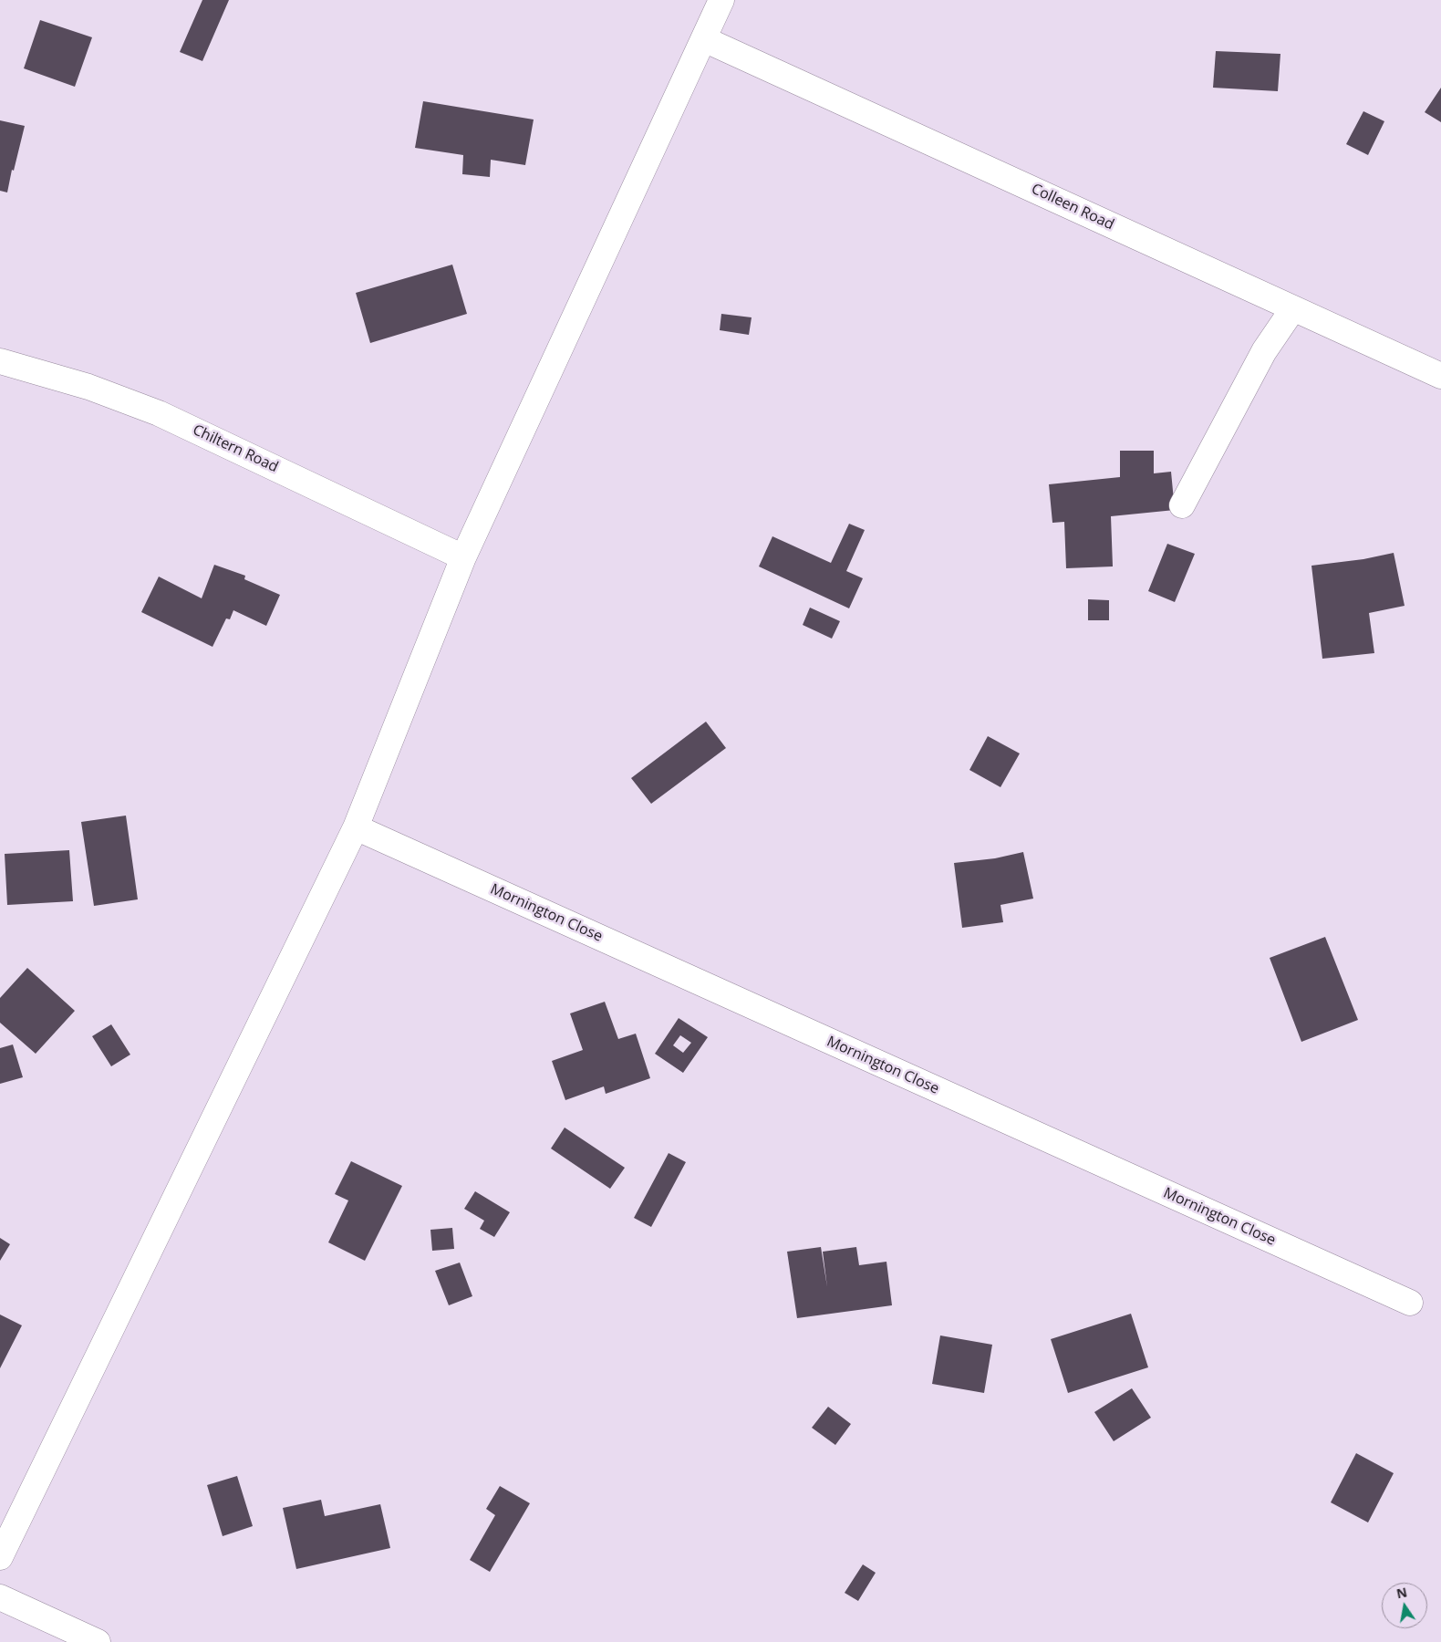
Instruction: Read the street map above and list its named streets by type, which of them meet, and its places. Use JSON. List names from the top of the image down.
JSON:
{
  "streets": {
    "street": ["Colleen Road", "Chiltern Road", "Mornington Close"]
  },
  "north": "top"
}
